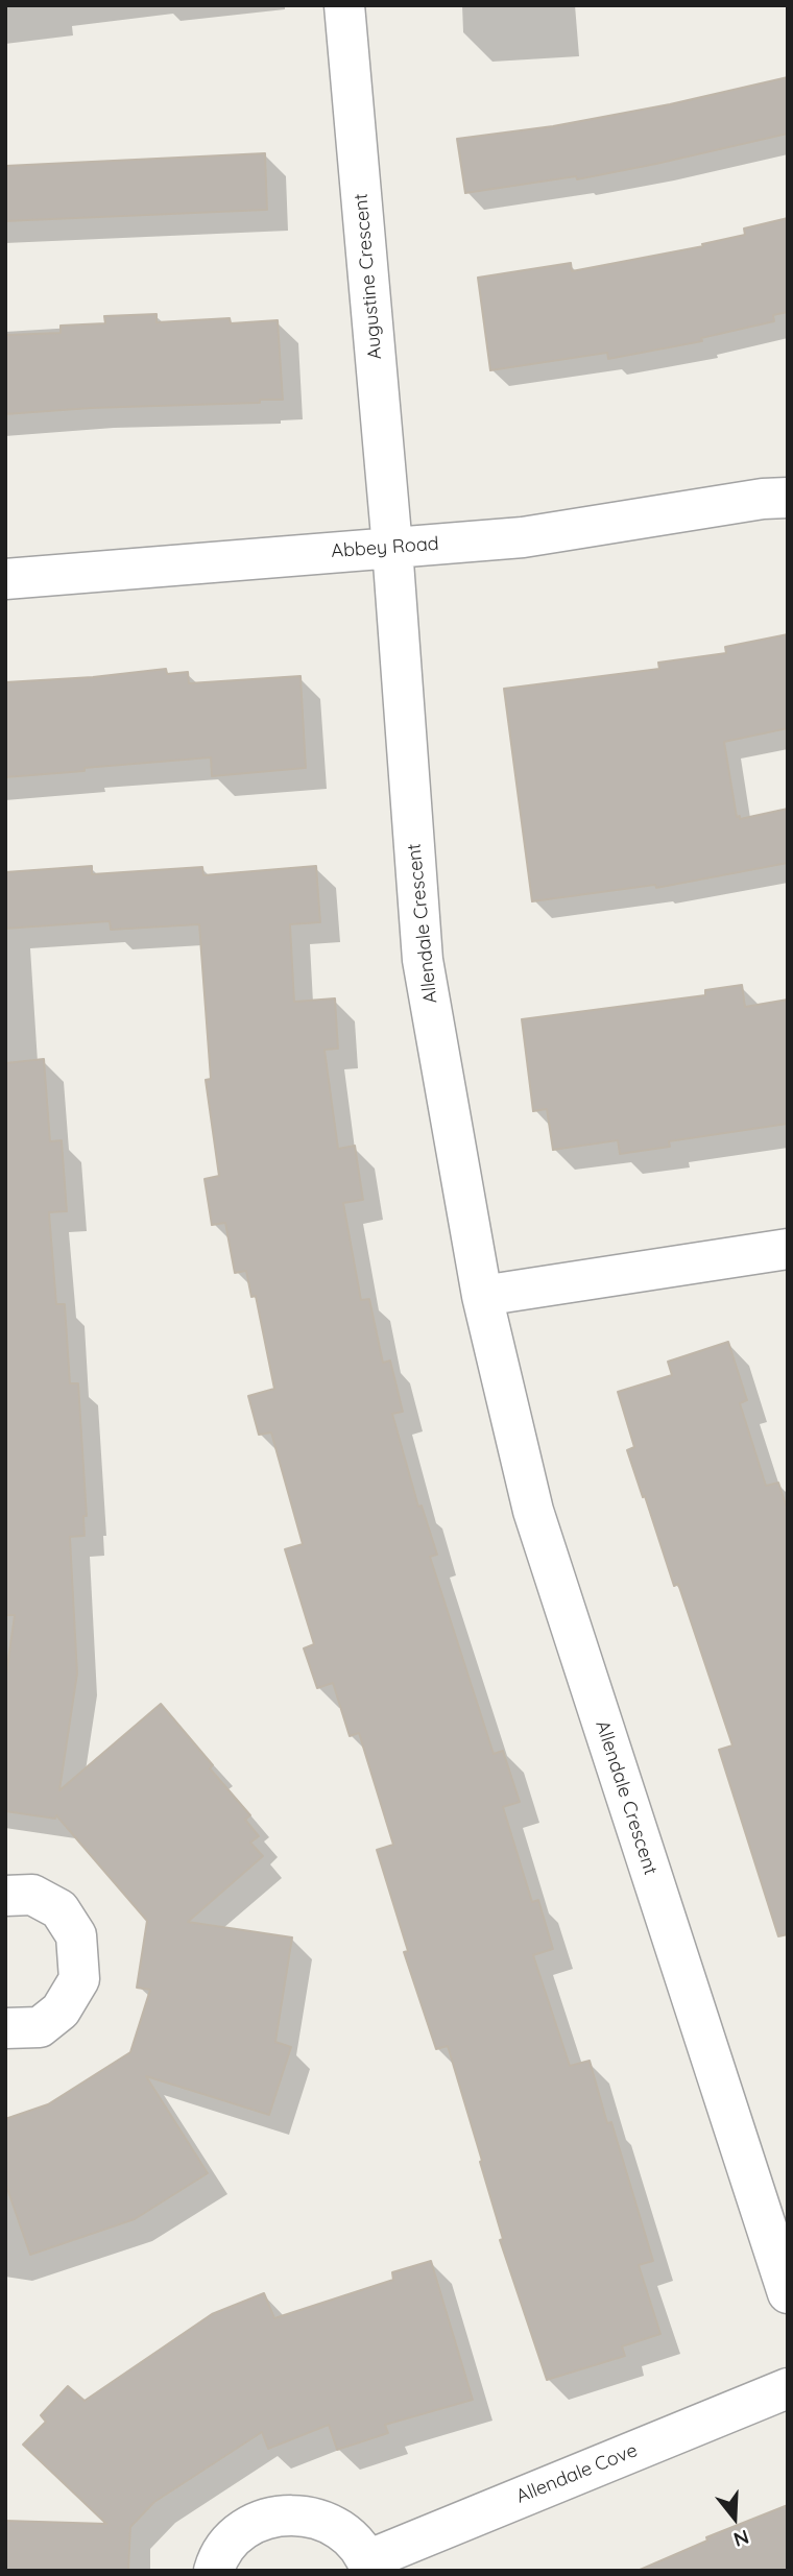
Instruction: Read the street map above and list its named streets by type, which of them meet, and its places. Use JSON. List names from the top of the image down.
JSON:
{
  "streets": {
    "street": [
      "Augustine Crescent",
      "Abbey Road",
      "Allendale Crescent",
      "Allendale Cove"
    ]
  },
  "crossings": [
    ["Augustine Crescent", "Abbey Road"],
    ["Augustine Crescent", "Allendale Crescent"],
    ["Abbey Road", "Allendale Crescent"]
  ],
  "north": "bottom"
}
